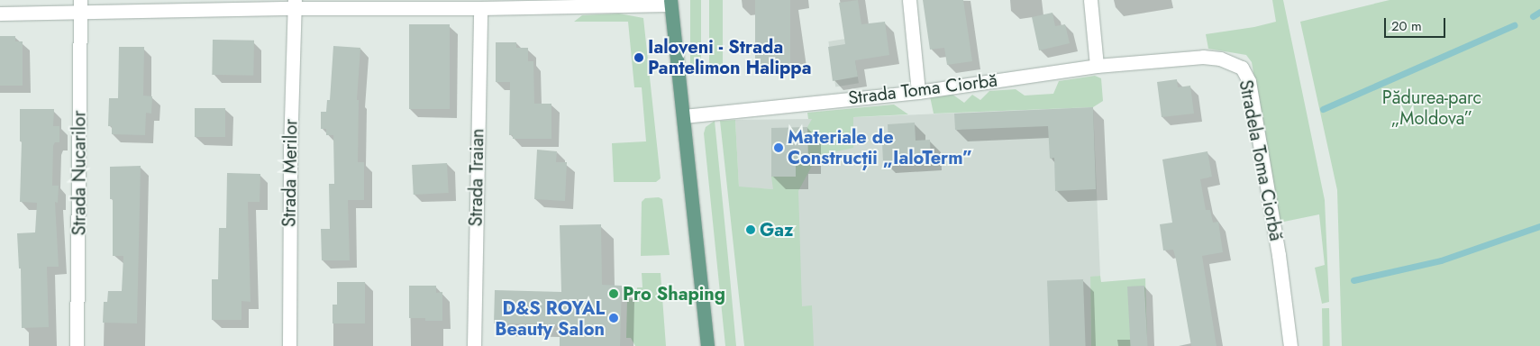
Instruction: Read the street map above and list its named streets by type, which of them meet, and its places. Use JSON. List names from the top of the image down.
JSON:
{
  "streets": {
    "street": [
      "Strada Toma Ciorbă",
      "Stradela Toma Ciorbă",
      "Strada Nucarilor",
      "Strada Merilor",
      "Strada Traian"
    ]
  },
  "crossings": [
    ["Strada Toma Ciorbă", "Stradela Toma Ciorbă"]
  ],
  "parks": ["Pădurea-parc „Moldova”"],
  "places": [
    "Ialoveni - Strada Pantelimon Halippa",
    "Materiale de Construcții „IaloTerm”",
    "Gaz",
    "Pro Shaping",
    "D&S ROYAL Beauty Salon"
  ],
  "scale_bar": "20 m"
}
